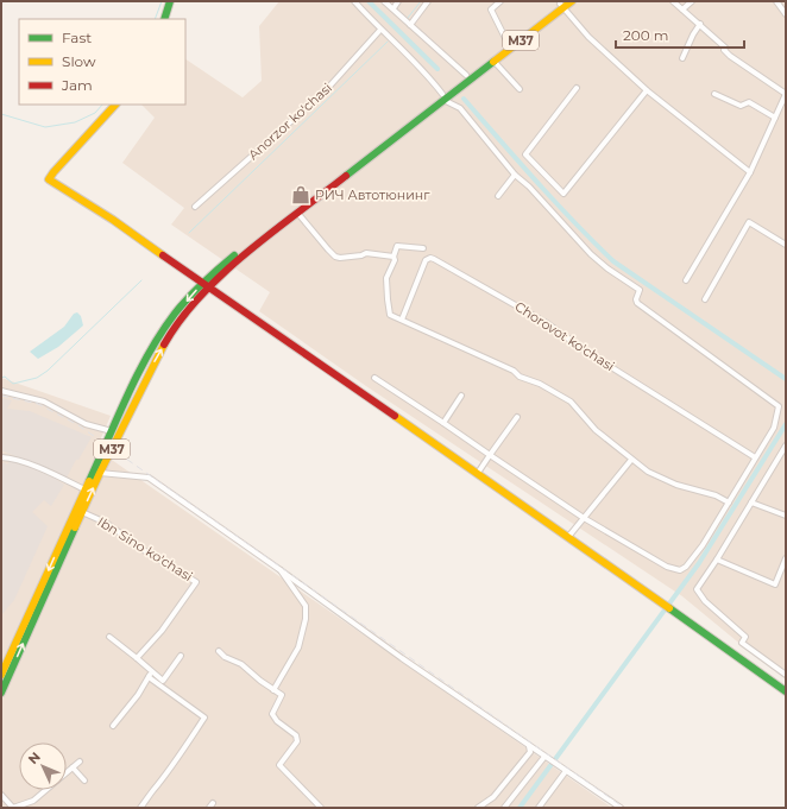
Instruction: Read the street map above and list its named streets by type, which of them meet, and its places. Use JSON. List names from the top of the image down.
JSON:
{
  "streets": {
    "main road": ["M37"],
    "street": ["Anorzor ko'chasi", "Chorovot ko'chasi", "Ibn Sino ko'chasi"]
  },
  "crossings": [
    ["M37", "Ibn Sino ko'chasi"]
  ],
  "places": {
    "shop": ["РИЧ Автотюнинг"]
  },
  "legend": ["Fast", "Slow", "Jam"],
  "scale_bar": "200 m",
  "north": "top left"
}
